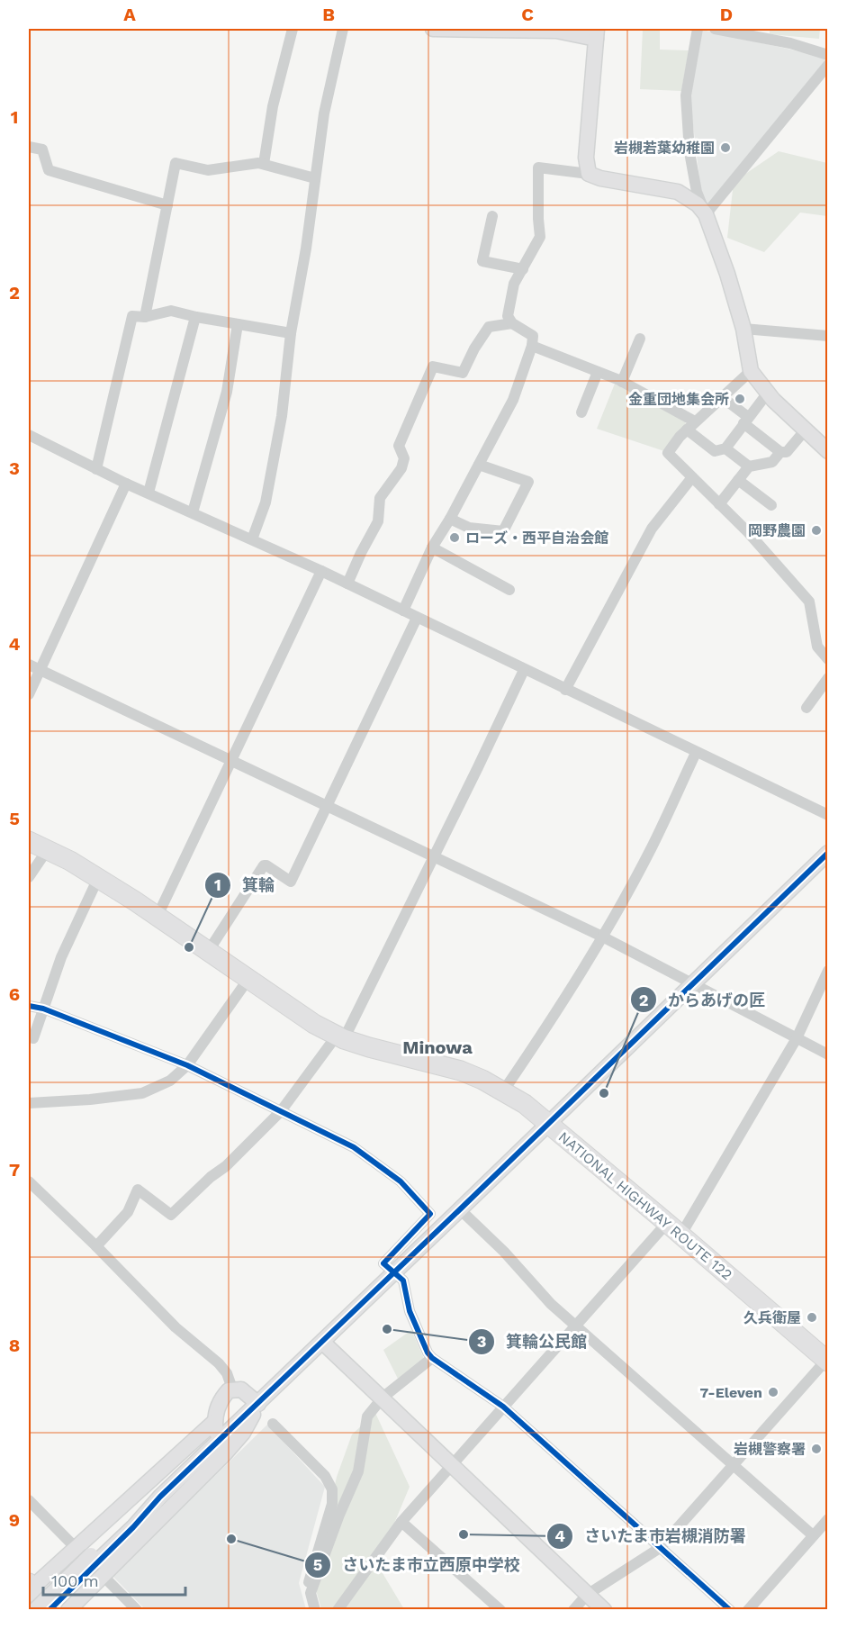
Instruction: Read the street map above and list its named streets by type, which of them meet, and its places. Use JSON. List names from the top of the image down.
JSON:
{
  "streets": {
    "highway": ["NATIONAL HIGHWAY ROUTE 122"]
  },
  "districts": ["Minowa"],
  "places": [
    "岩槻若葉幼稚園",
    "金重団地集会所",
    "岡野農園",
    "ローズ・西平自治会館",
    "箕輪",
    "からあげの匠",
    "久兵衛屋",
    "箕輪公民館",
    "7-Eleven",
    "岩槻警察署",
    "さいたま市岩槻消防署",
    "さいたま市立西原中学校"
  ],
  "scale_bar": "100 m",
  "grid": {
    "columns": [
      "A",
      "B",
      "C",
      "D"
    ],
    "rows": [
      "1",
      "2",
      "3",
      "4",
      "5",
      "6",
      "7",
      "8",
      "9"
    ]
  }
}
